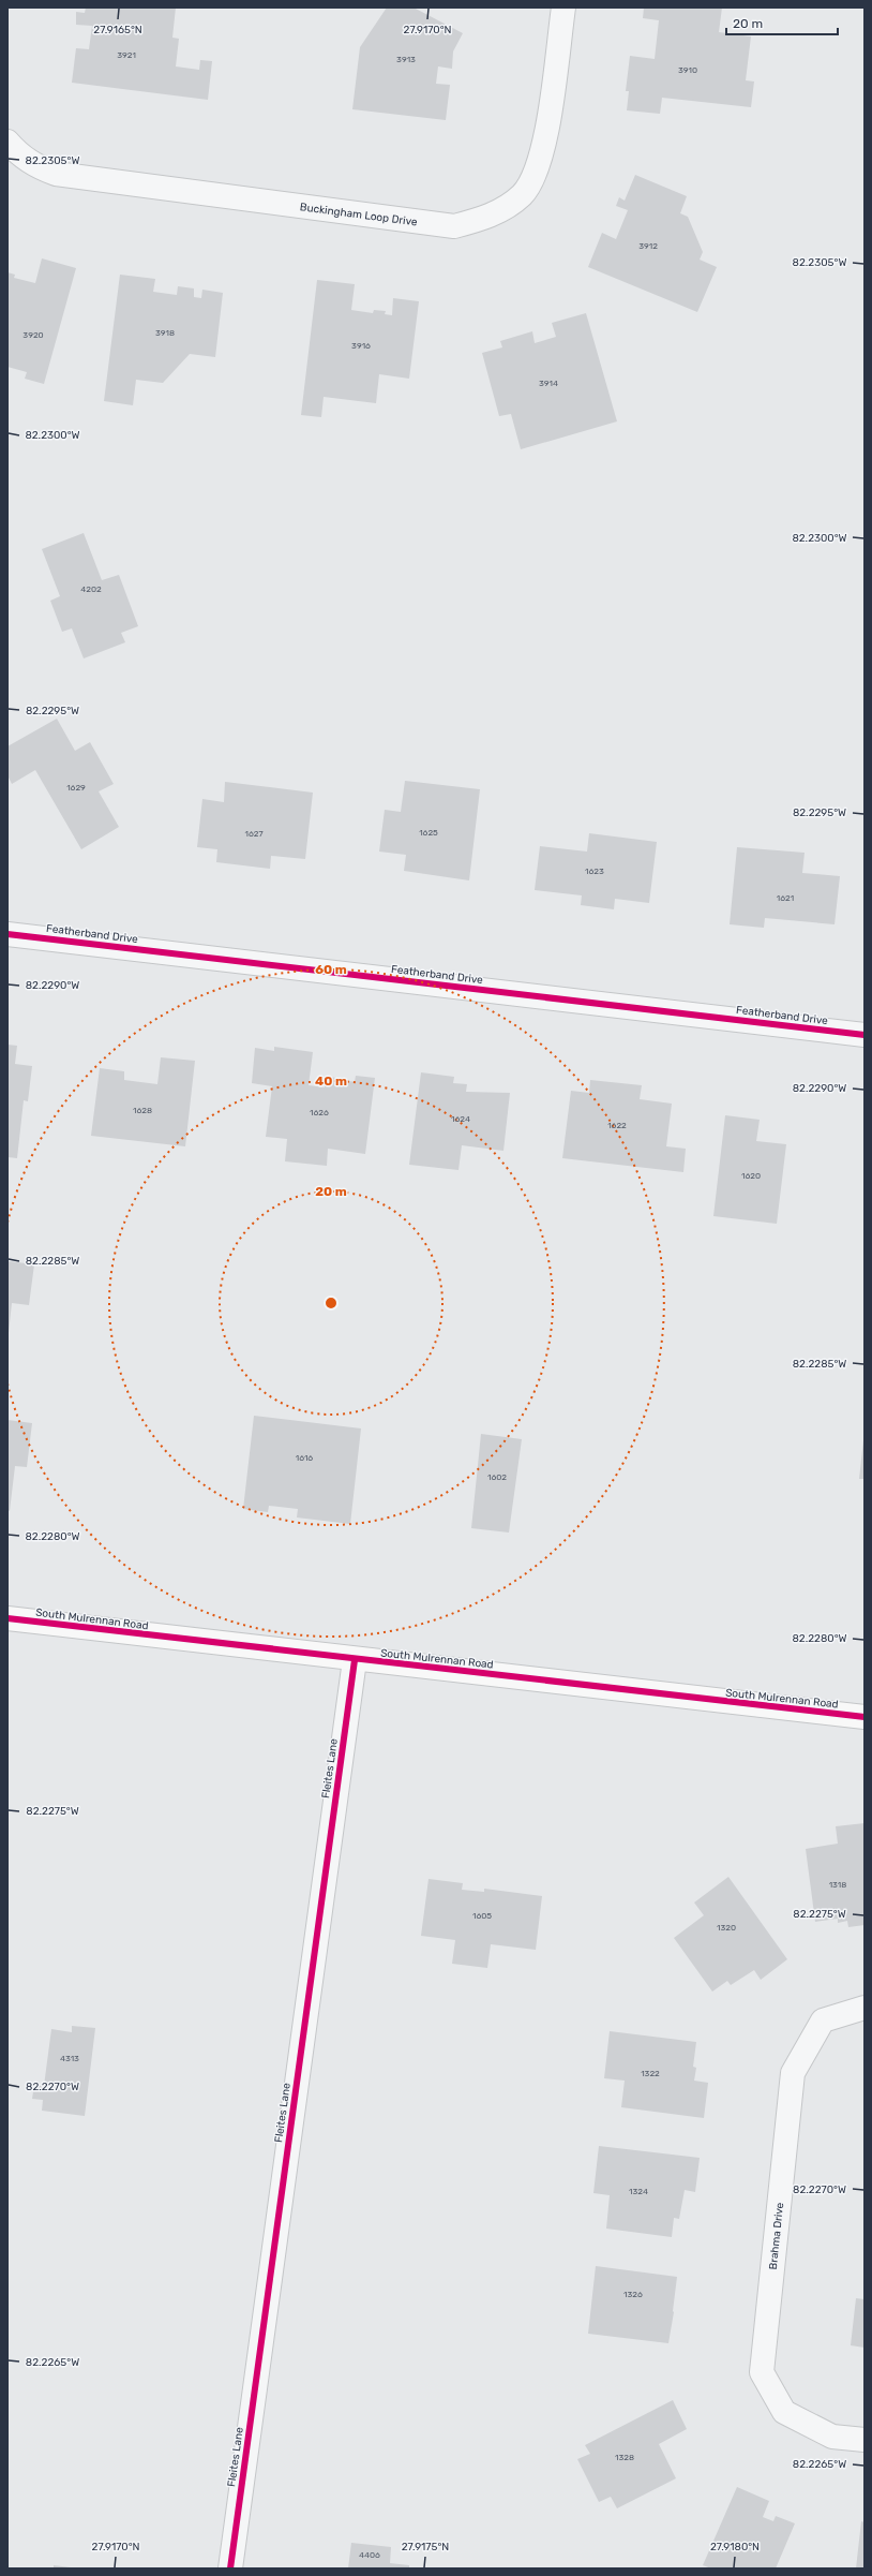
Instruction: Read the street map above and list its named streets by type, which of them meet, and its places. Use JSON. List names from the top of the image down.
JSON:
{
  "streets": {
    "street": [
      "Buckingham Loop Drive",
      "Featherband Drive",
      "South Mulrennan Road",
      "Fleites Lane",
      "Brahma Drive"
    ]
  },
  "crossings": [
    ["South Mulrennan Road", "Fleites Lane"]
  ],
  "house_numbers": [
    "3921",
    "3913",
    "3910",
    "3912",
    "3918",
    "3920",
    "3916",
    "3914",
    "4202",
    "1629",
    "1625",
    "1627",
    "1623",
    "1621",
    "1628",
    "1626",
    "1624",
    "1622",
    "1620",
    "1616",
    "1602",
    "1318",
    "1605",
    "1320",
    "4313",
    "1322",
    "1324",
    "1326",
    "1328",
    "4406"
  ],
  "scale_bar": "20 m",
  "coordinates": [
    "27.9165°N",
    "27.9170°N",
    "82.2305°W",
    "82.2300°W",
    "82.2295°W",
    "82.2290°W",
    "82.2285°W",
    "82.2280°W",
    "82.2275°W",
    "82.2270°W",
    "82.2265°W",
    "27.9175°N",
    "27.9180°N"
  ],
  "rings": ["60 m", "40 m", "20 m"]
}
